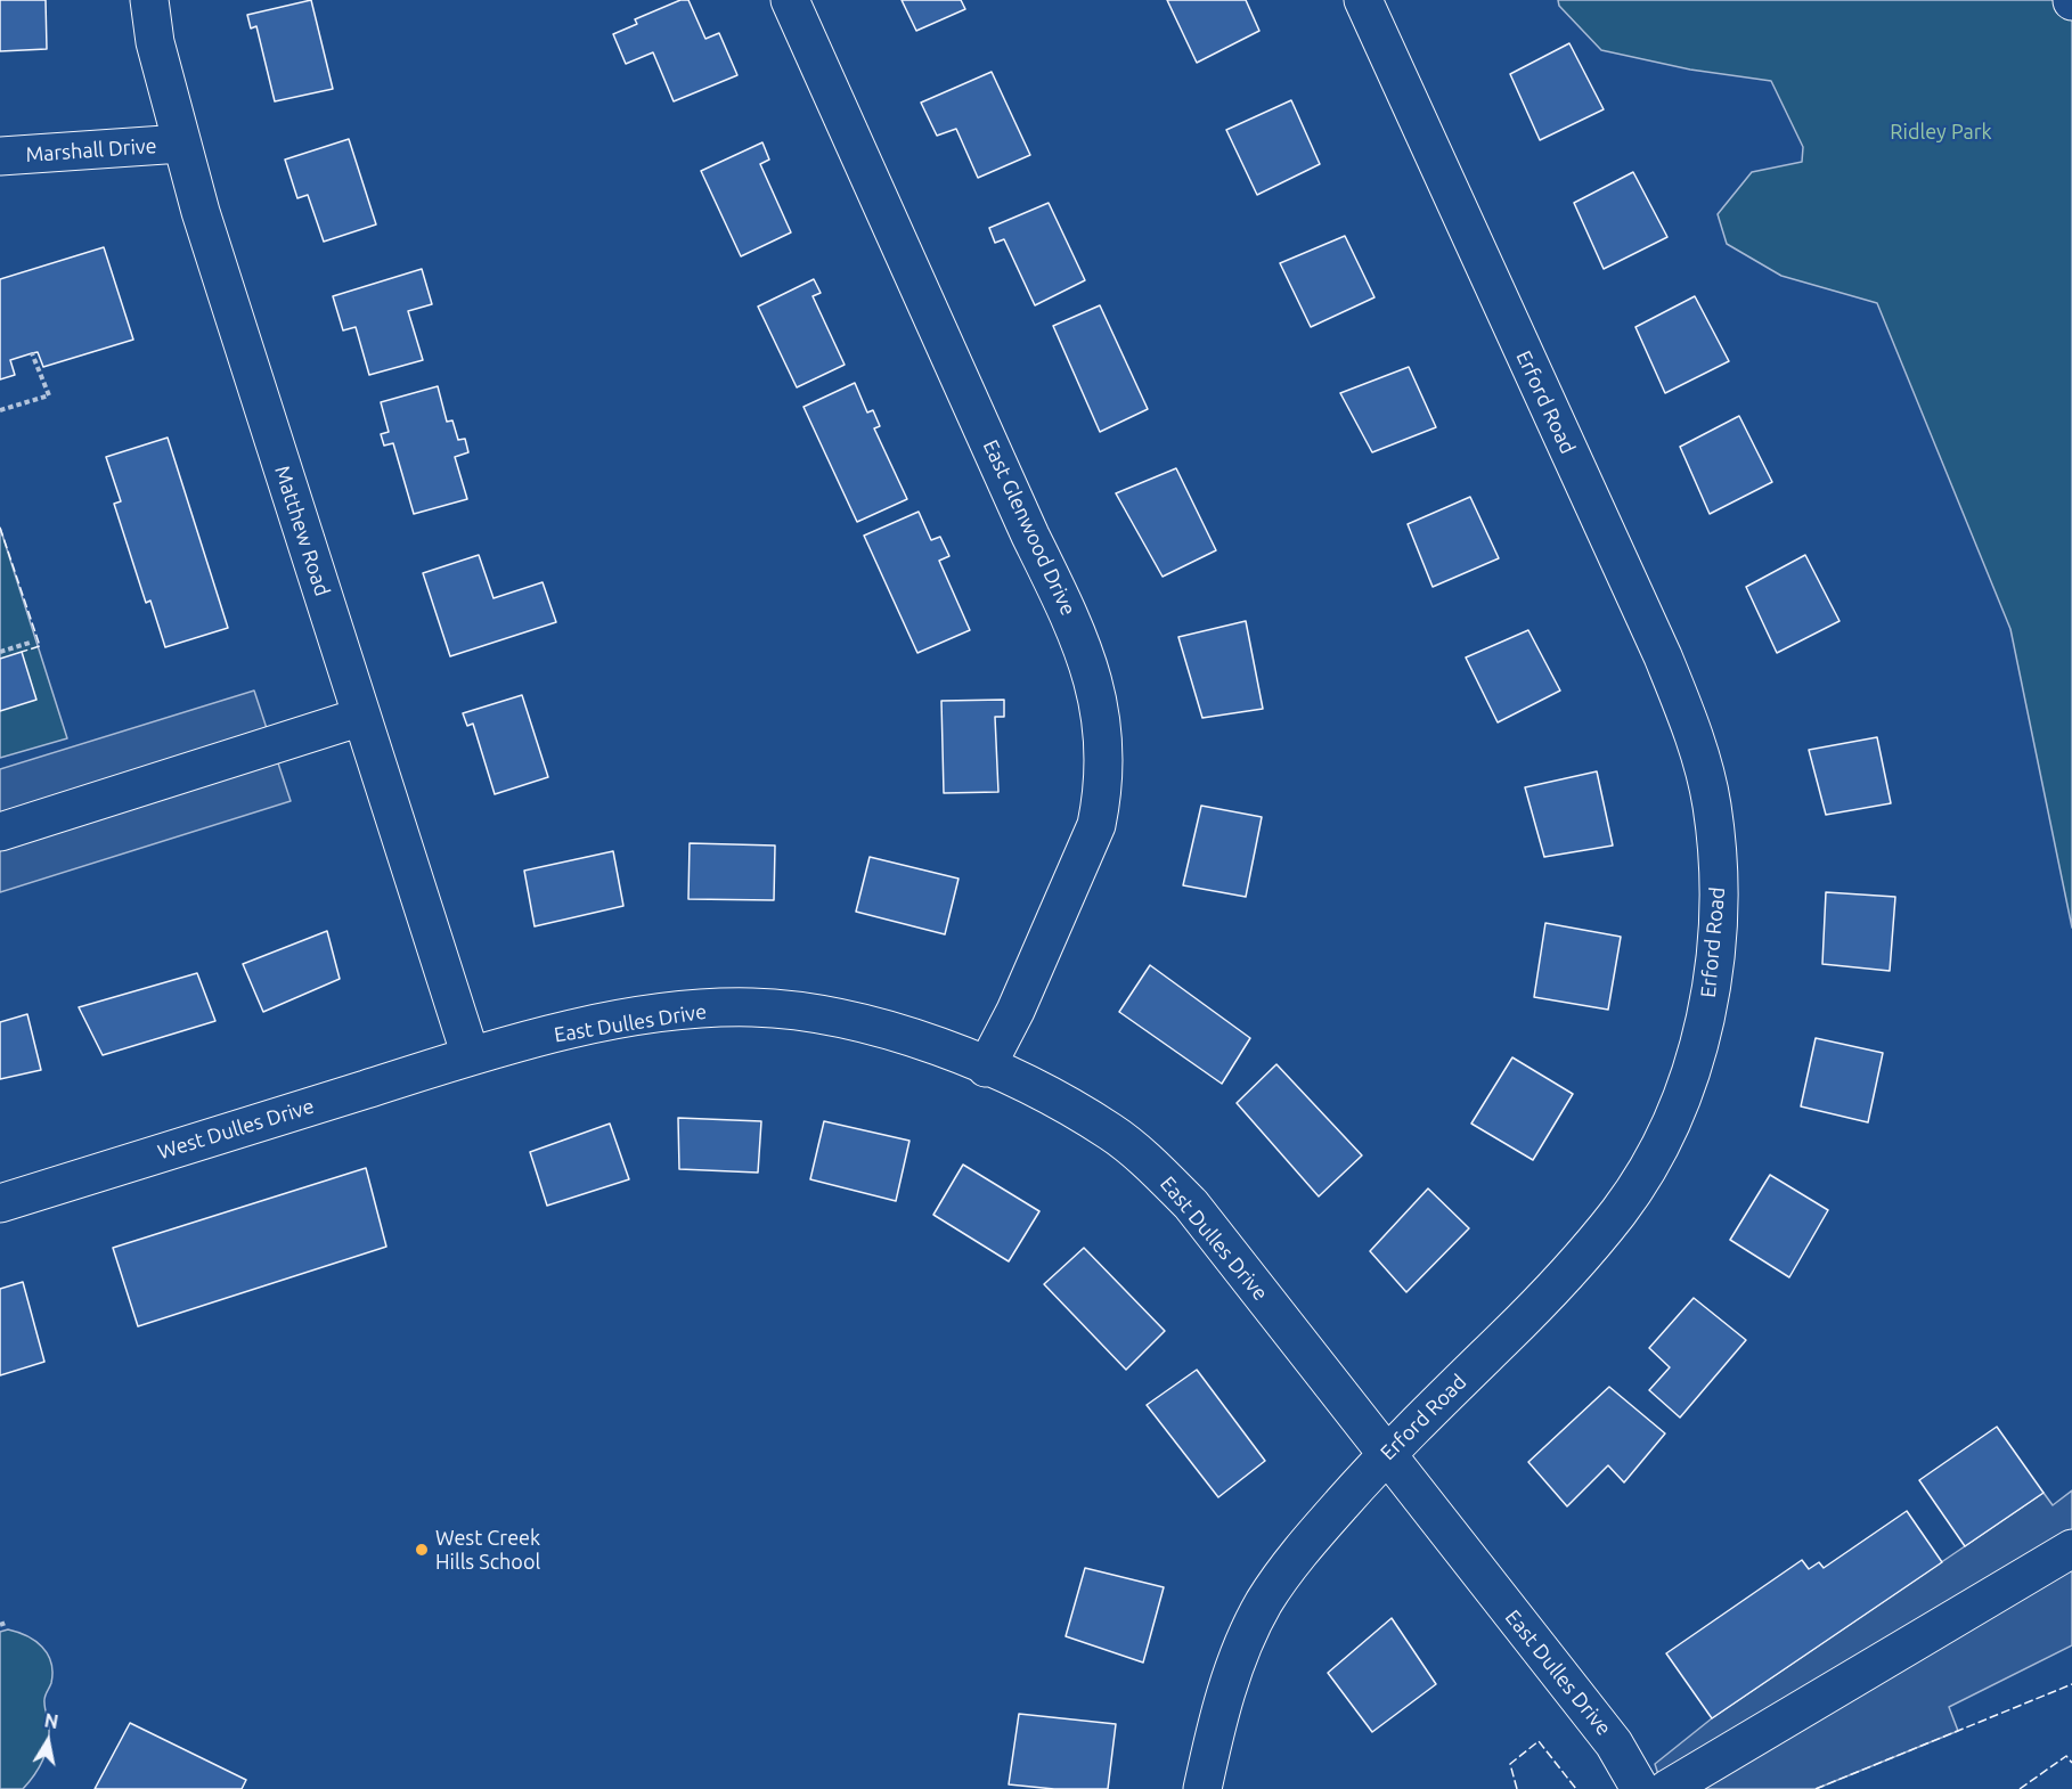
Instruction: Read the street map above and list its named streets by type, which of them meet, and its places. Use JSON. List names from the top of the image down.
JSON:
{
  "streets": {
    "street": [
      "Marshall Drive",
      "Erford Road",
      "East Glenwood Drive",
      "Matthew Road",
      "East Dulles Drive",
      "West Dulles Drive"
    ]
  },
  "crossings": [
    ["Marshall Drive", "Matthew Road"],
    ["Erford Road", "East Dulles Drive"],
    ["East Glenwood Drive", "East Dulles Drive"],
    ["Matthew Road", "East Dulles Drive"],
    ["Matthew Road", "West Dulles Drive"],
    ["East Dulles Drive", "West Dulles Drive"]
  ],
  "parks": ["Ridley Park"],
  "places": ["West Creek Hills School"],
  "north": "top"
}
